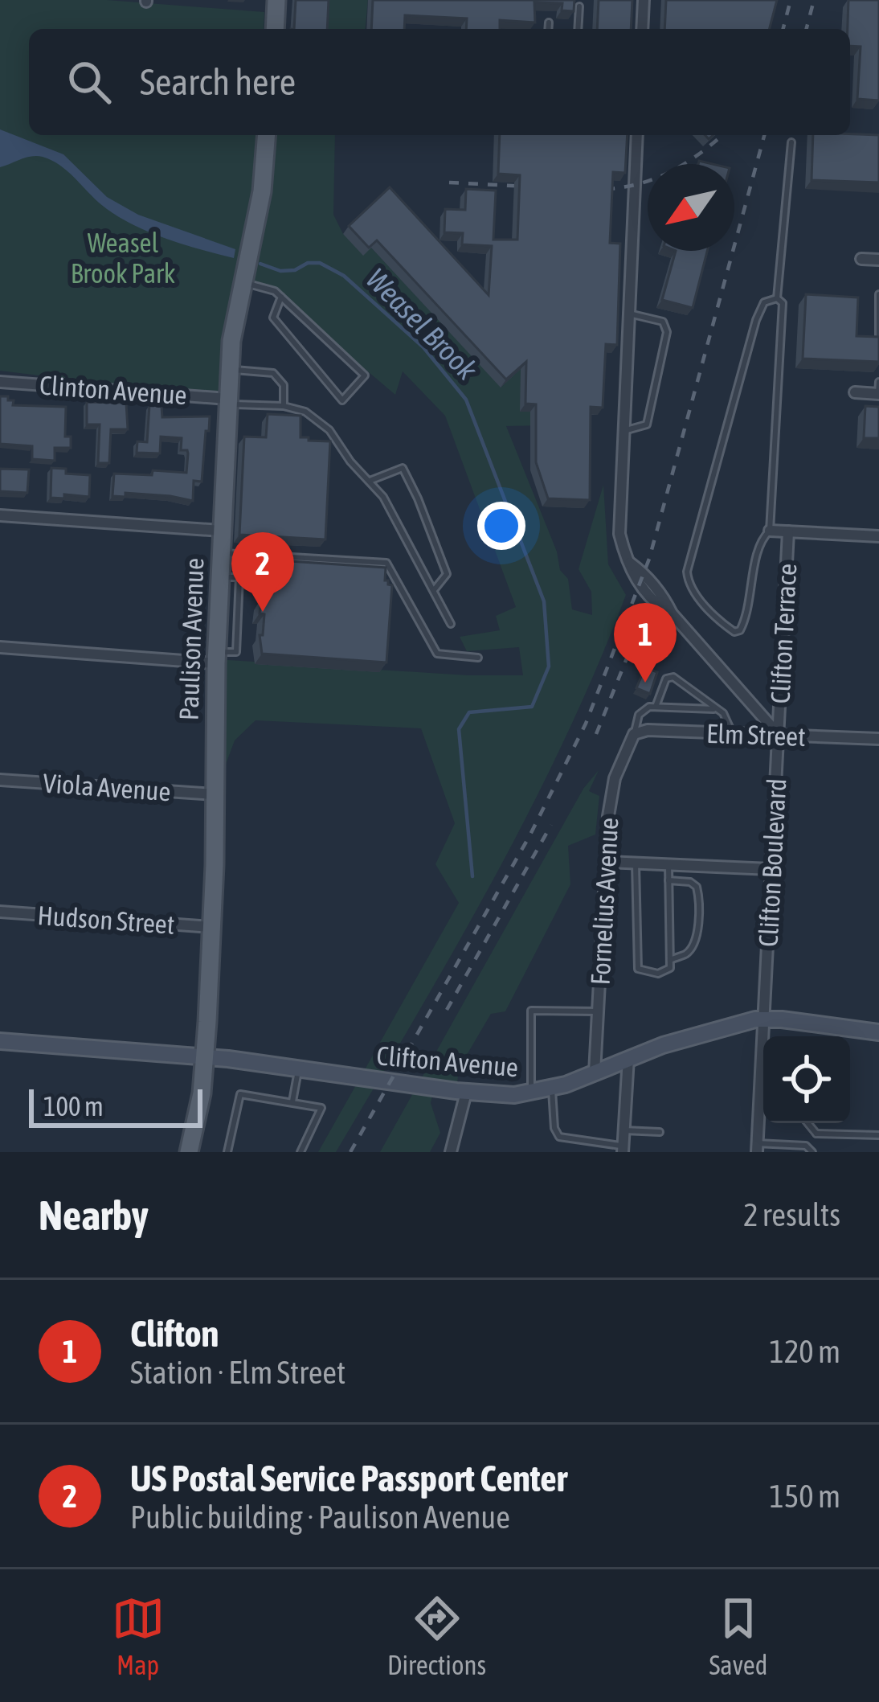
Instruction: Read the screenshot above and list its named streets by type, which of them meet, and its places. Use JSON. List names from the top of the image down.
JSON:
{
  "streets": {
    "main road": ["Paulison Avenue", "Clifton Avenue"],
    "street": [
      "Clinton Avenue",
      "Clifton Terrace",
      "Elm Street",
      "Viola Avenue",
      "Clifton Boulevard",
      "Fornelius Avenue",
      "Hudson Street"
    ]
  },
  "crossings": [
    ["Clinton Avenue", "Paulison Avenue"],
    ["Clifton Terrace", "Elm Street"],
    ["Clifton Terrace", "Clifton Boulevard"],
    ["Paulison Avenue", "Viola Avenue"],
    ["Paulison Avenue", "Hudson Street"],
    ["Paulison Avenue", "Clifton Avenue"],
    ["Elm Street", "Clifton Boulevard"],
    ["Elm Street", "Fornelius Avenue"],
    ["Clifton Boulevard", "Clifton Avenue"],
    ["Fornelius Avenue", "Clifton Avenue"]
  ],
  "water": ["Weasel Brook"],
  "parks": ["Weasel Brook Park"],
  "scale_bar": "100 m",
  "north": "bottom left",
  "page": {
    "search": "Search here",
    "pins": ["2", "1"],
    "scale": "100 m",
    "heading": ["Nearby", "2 results"],
    "list": [
      {
        "mark": "1",
        "name": "Clifton",
        "note": "Station · Elm Street",
        "value": "120 m"
      },
      {
        "mark": "2",
        "name": "US Postal Service Passport Center",
        "note": "Public building · Paulison Avenue",
        "value": "150 m"
      }
    ],
    "nav": ["Map", "Directions", "Saved"]
  }
}
